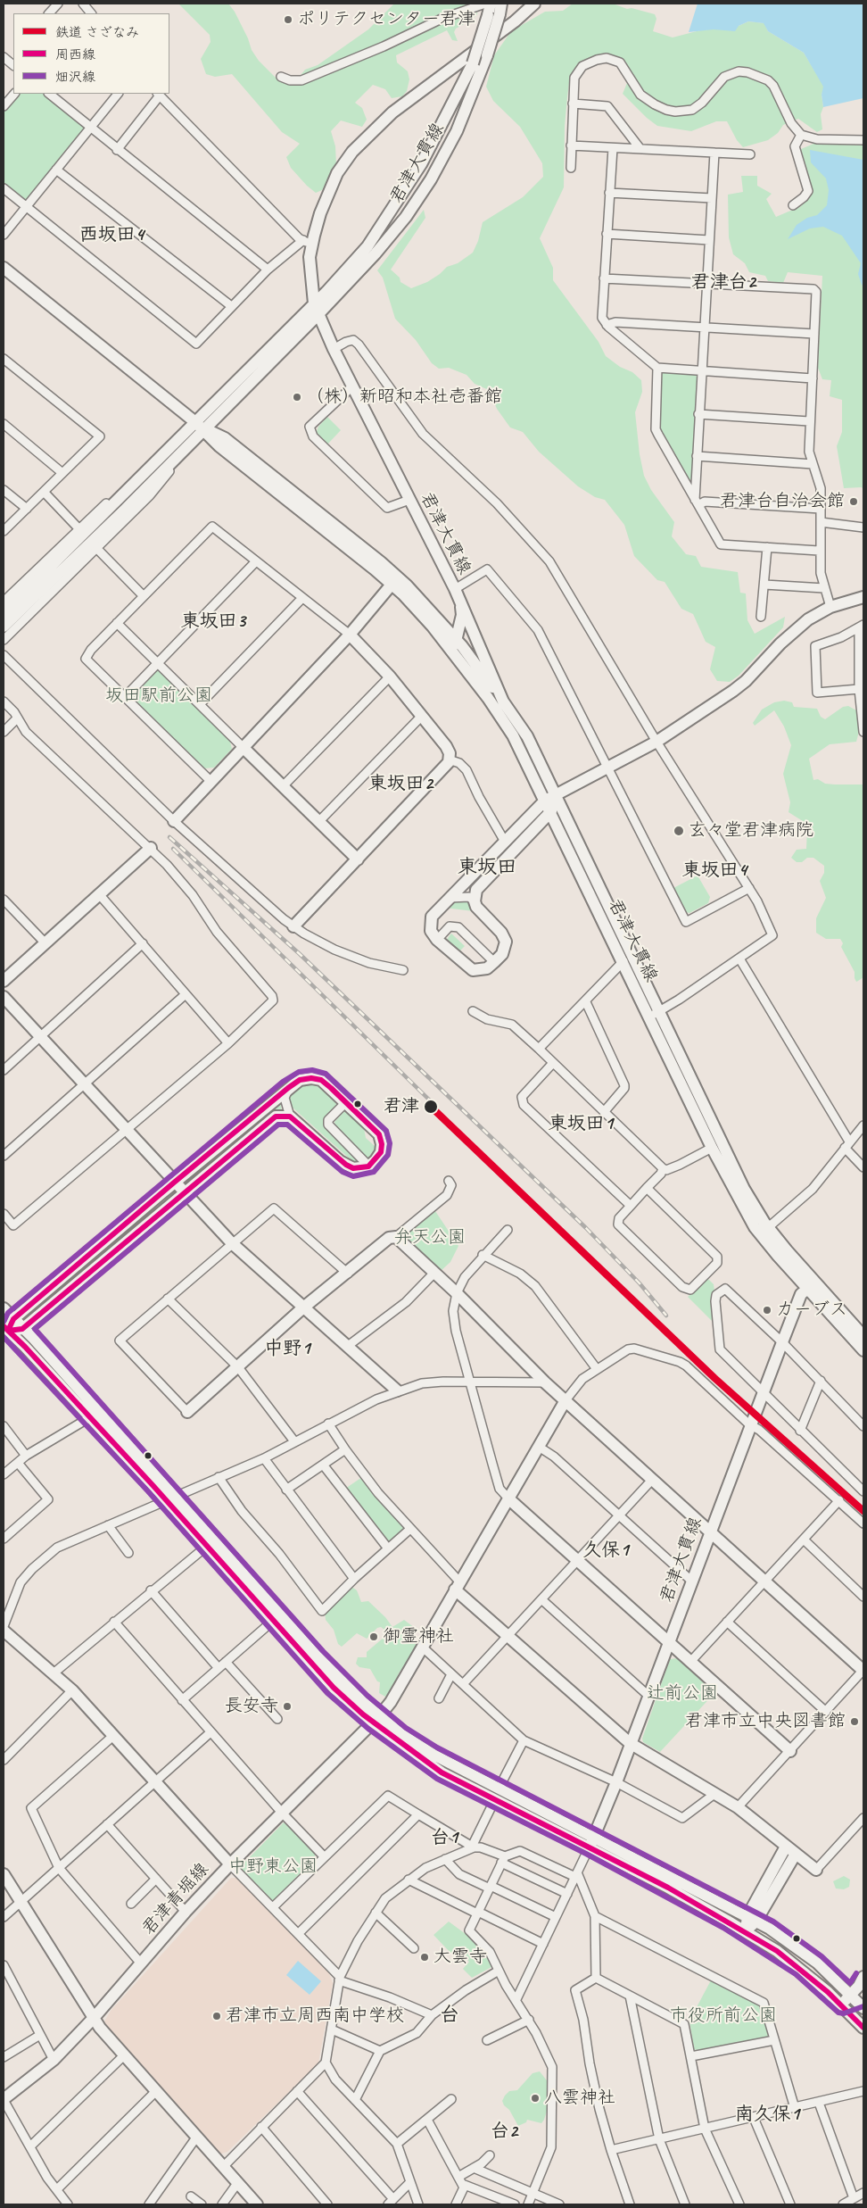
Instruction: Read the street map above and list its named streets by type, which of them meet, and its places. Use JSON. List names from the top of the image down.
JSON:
{
  "streets": {
    "street": ["君津大貫線", "君津青堀線"]
  },
  "districts": [
    "西坂田4",
    "君津台2",
    "東坂田3",
    "東坂田2",
    "東坂田",
    "東坂田4",
    "東坂田1",
    "中野1",
    "久保1",
    "台1",
    "台",
    "南久保1",
    "台2"
  ],
  "parks": [
    "坂田駅前公園",
    "弁天公園",
    "辻前公園",
    "中野東公園",
    "市役所前公園"
  ],
  "places": [
    "ポリテクセンター君津",
    "（株）新昭和本社壱番館",
    "君津台自治会館",
    "玄々堂君津病院",
    "君津",
    "カーブス",
    "御霊神社",
    "長安寺",
    "君津市立中央図書館",
    "大雲寺",
    "君津市立周西南中学校",
    "八雲神社"
  ],
  "lines": ["transit line 畑沢線", "transit line 周西線", "rail line さざなみ"],
  "legend": ["鉄道 さざなみ", "周西線", "畑沢線"]
}
